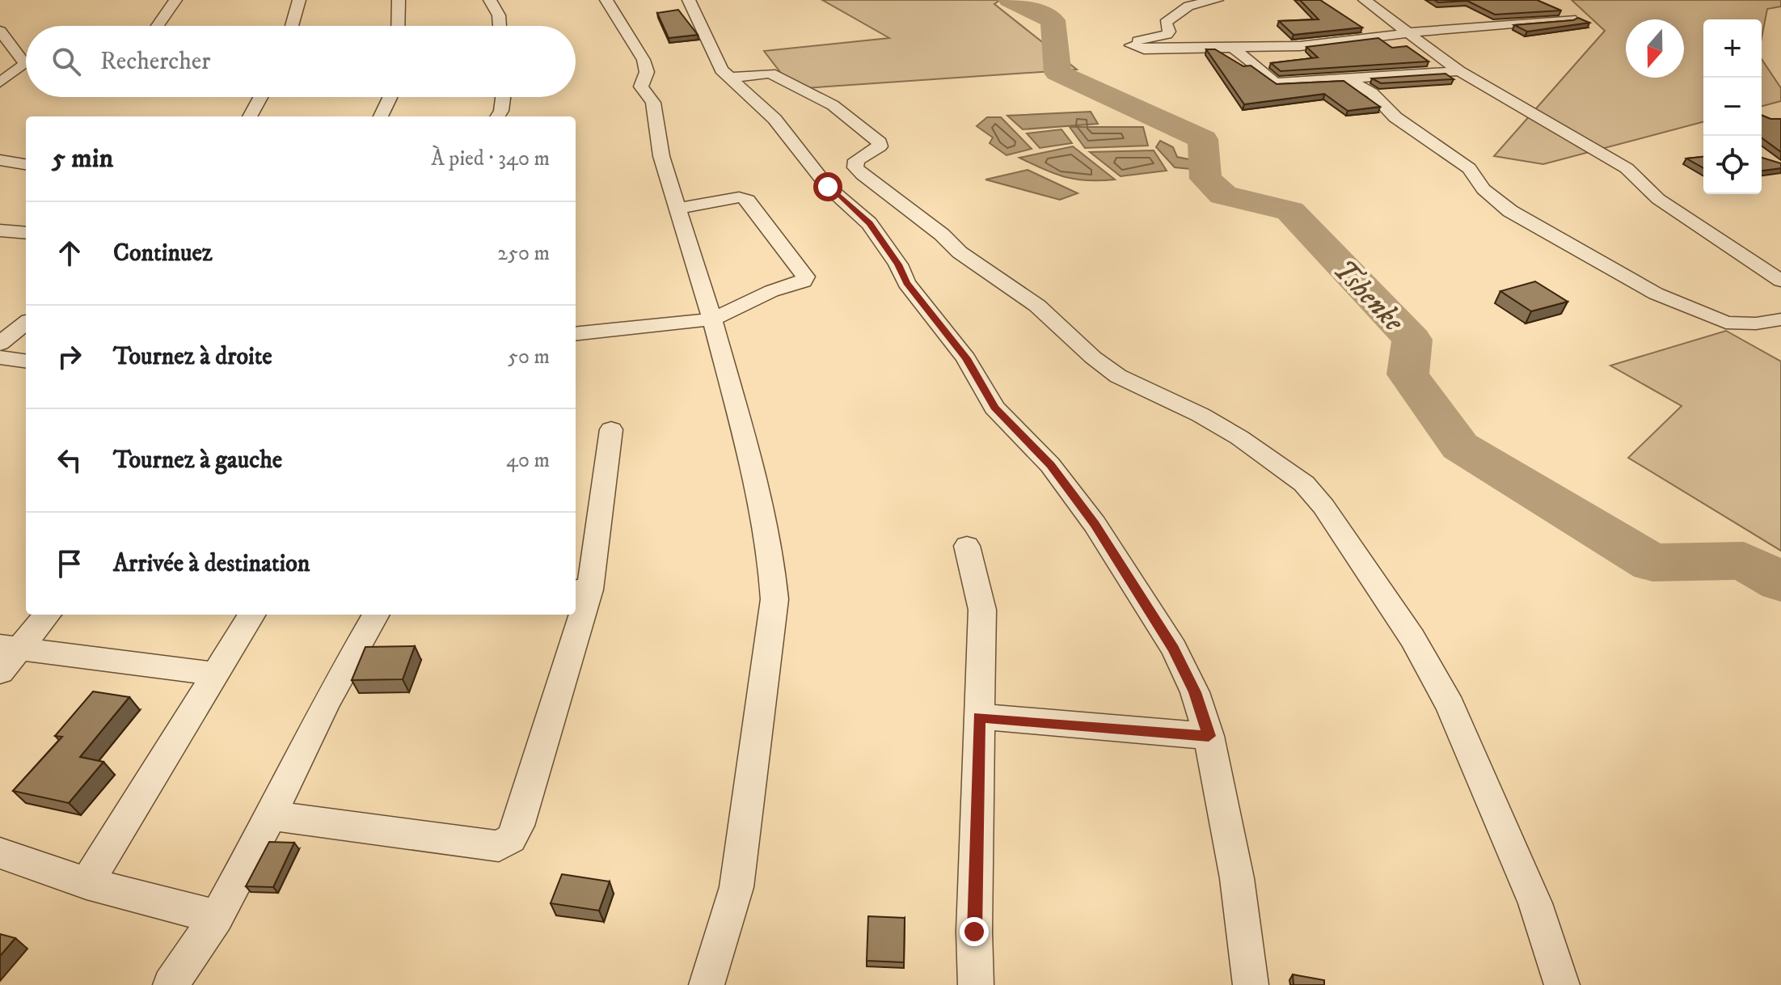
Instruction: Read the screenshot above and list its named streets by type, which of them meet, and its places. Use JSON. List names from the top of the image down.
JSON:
{
  "water": ["Tshenke"],
  "north": "bottom",
  "page": {
    "map_buttons": ["+", "−"],
    "search": "Rechercher",
    "heading": ["5 min", "À pied · 340 m"],
    "list": [
      ["Continuez", "250 m"],
      ["Tournez à droite", "50 m"],
      ["Tournez à gauche", "40 m"],
      "Arrivée à destination"
    ]
  }
}
